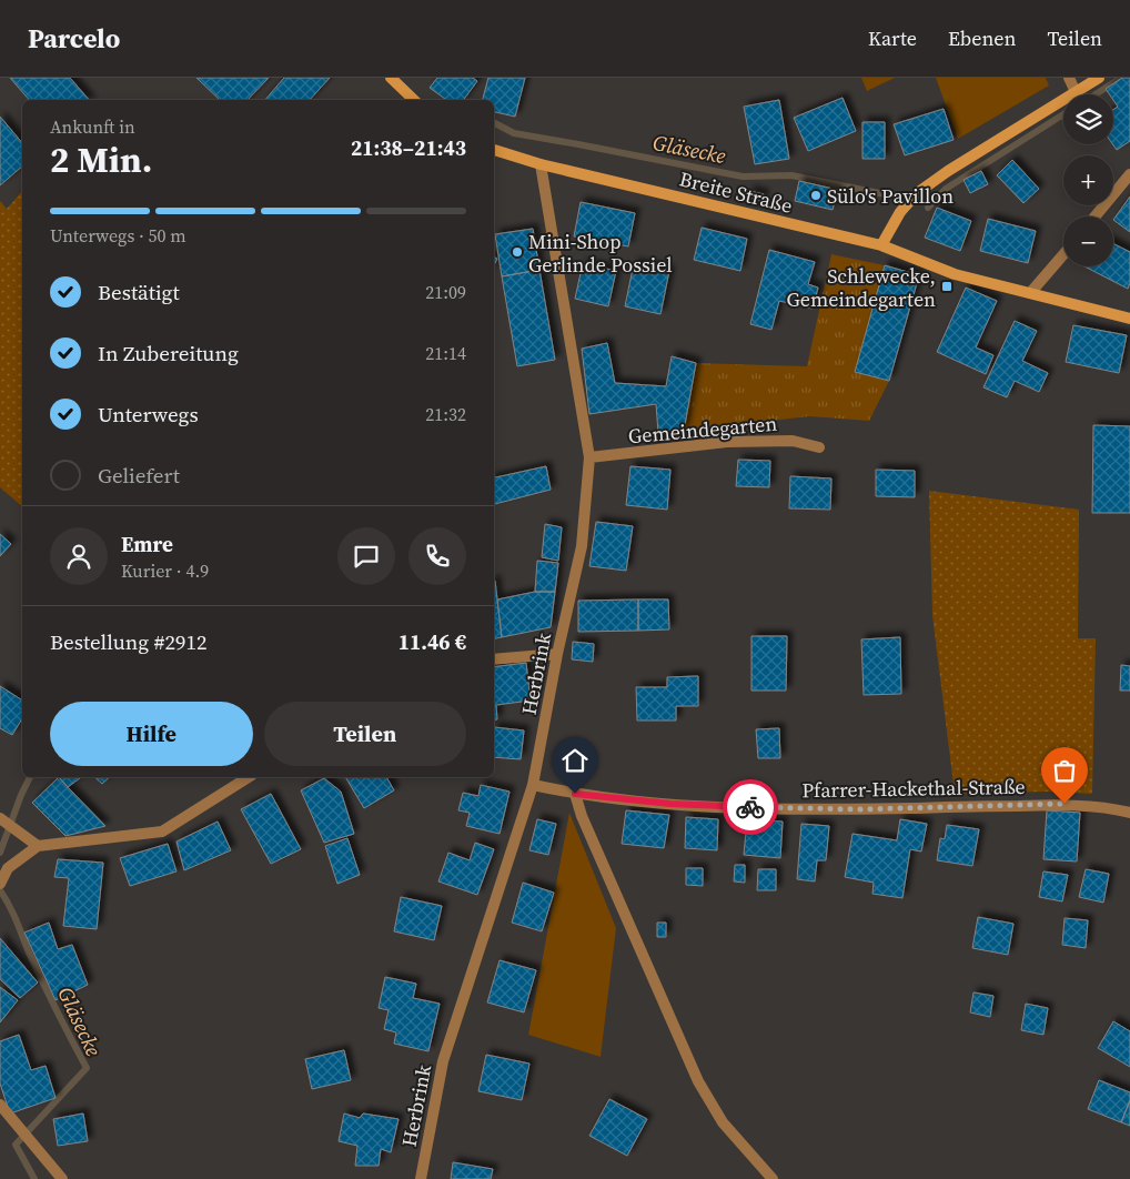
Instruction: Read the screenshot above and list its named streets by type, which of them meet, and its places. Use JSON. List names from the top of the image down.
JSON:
{
  "streets": {
    "street": [
      "Breite Straße",
      "Gemeindegarten",
      "Herbrink",
      "Pfarrer-Hackethal-Straße"
    ]
  },
  "crossings": [
    ["Breite Straße", "Herbrink"],
    ["Gemeindegarten", "Herbrink"],
    ["Herbrink", "Pfarrer-Hackethal-Straße"]
  ],
  "water": ["Gläsecke"],
  "places": {
    "other": ["Sülo's Pavillon", "Mini-Shop Gerlinde Possiel"],
    "transit": ["Schlewecke, Gemeindegarten"]
  },
  "page": {
    "header": "Parcelo",
    "nav": ["Karte", "Ebenen", "Teilen"],
    "map_buttons": ["+", "−"],
    "heading": ["2 Min.", "Ankunft in", "21:38–21:43"],
    "panel": [
      "Emre",
      "Kurier · 4.9",
      "Bestellung #2912",
      "11.46 €"
    ],
    "bar": "Unterwegs · 50 m",
    "list": [
      ["Bestätigt", "21:09"],
      ["In Zubereitung", "21:14"],
      ["Unterwegs", "21:32"],
      "Geliefert"
    ],
    "buttons": ["Hilfe", "Teilen"]
  }
}
